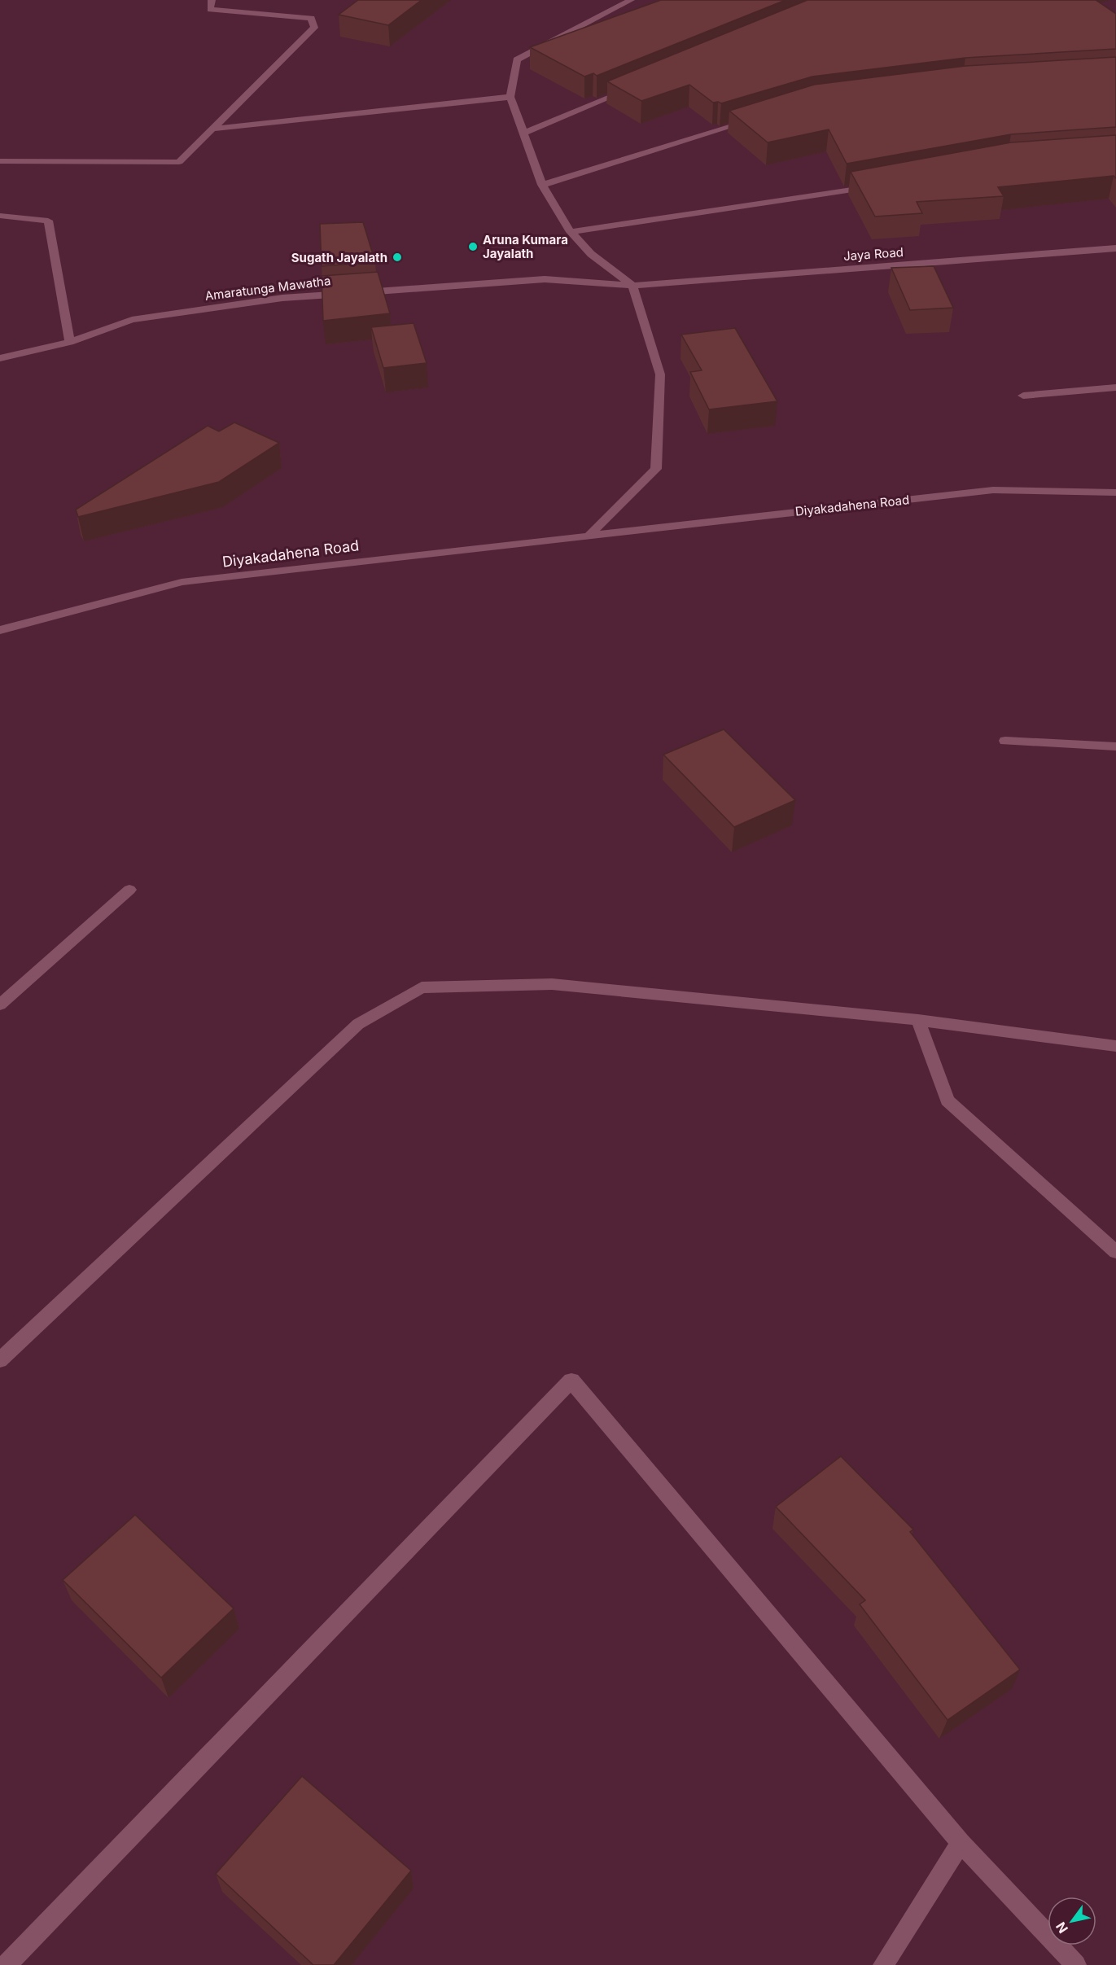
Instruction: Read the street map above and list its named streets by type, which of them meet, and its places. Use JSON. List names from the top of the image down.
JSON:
{
  "streets": {
    "street": ["Jaya Road", "Amaratunga Mawatha", "Diyakadahena Road"]
  },
  "crossings": [
    ["Jaya Road", "Amaratunga Mawatha"]
  ],
  "places": ["Aruna Kumara Jayalath", "Sugath Jayalath"],
  "north": "bottom left"
}
